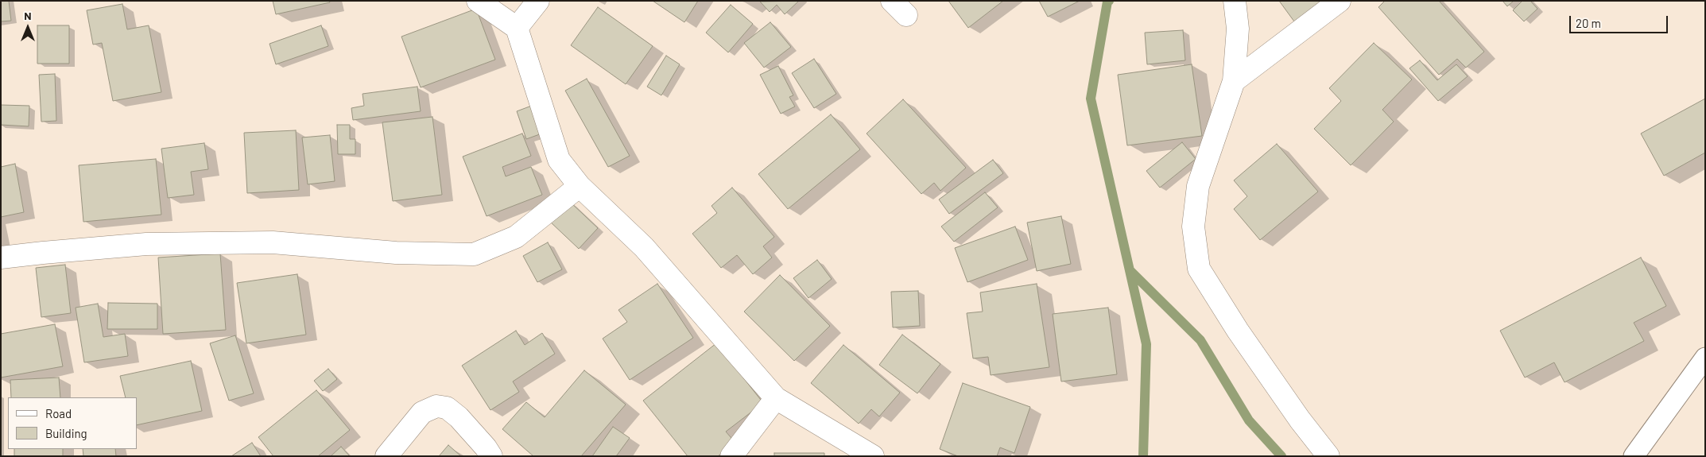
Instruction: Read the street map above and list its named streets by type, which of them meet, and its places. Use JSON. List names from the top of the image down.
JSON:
{
  "legend": ["Road", "Building"],
  "scale_bar": "20 m",
  "north": "top"
}
